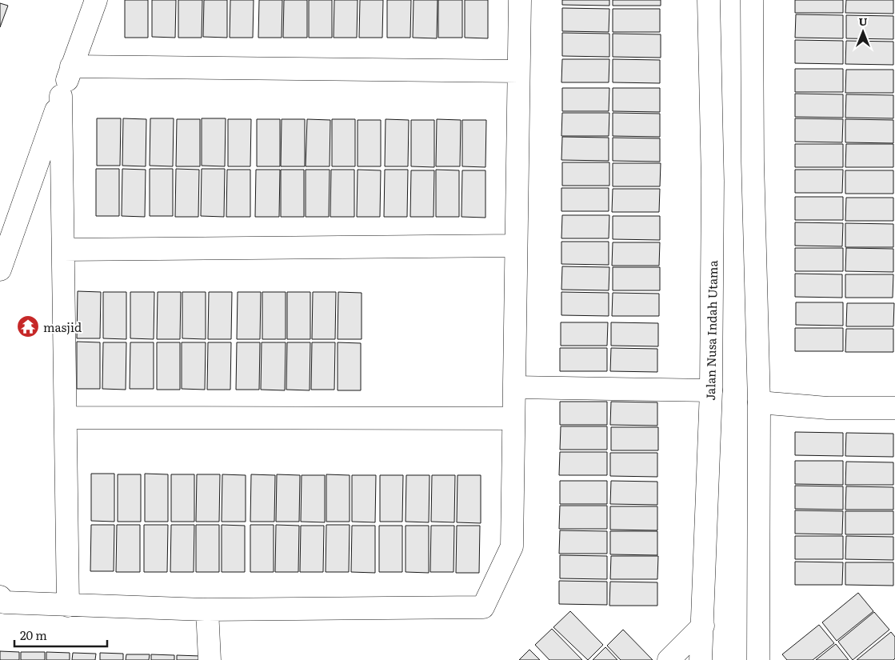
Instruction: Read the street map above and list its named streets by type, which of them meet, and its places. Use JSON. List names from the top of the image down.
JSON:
{
  "streets": {
    "street": ["Jalan Nusa Indah Utama"]
  },
  "places": {
    "temple": ["masjid"]
  },
  "scale_bar": "20 m",
  "north": "top"
}
